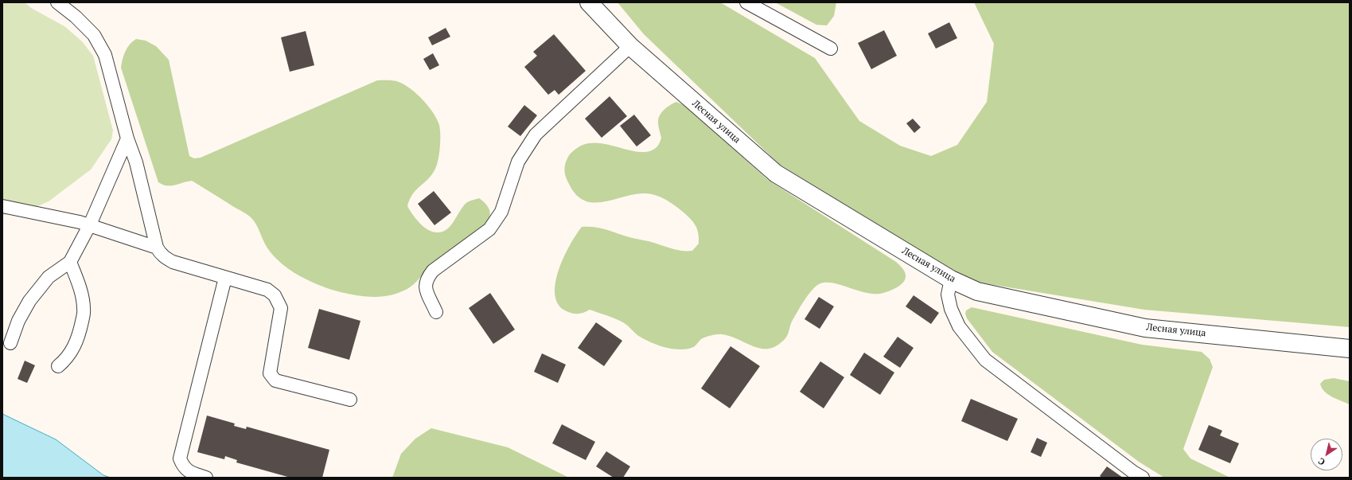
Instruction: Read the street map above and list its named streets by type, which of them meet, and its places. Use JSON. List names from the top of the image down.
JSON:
{
  "streets": {
    "street": ["Лесная улица"]
  },
  "north": "bottom left"
}
